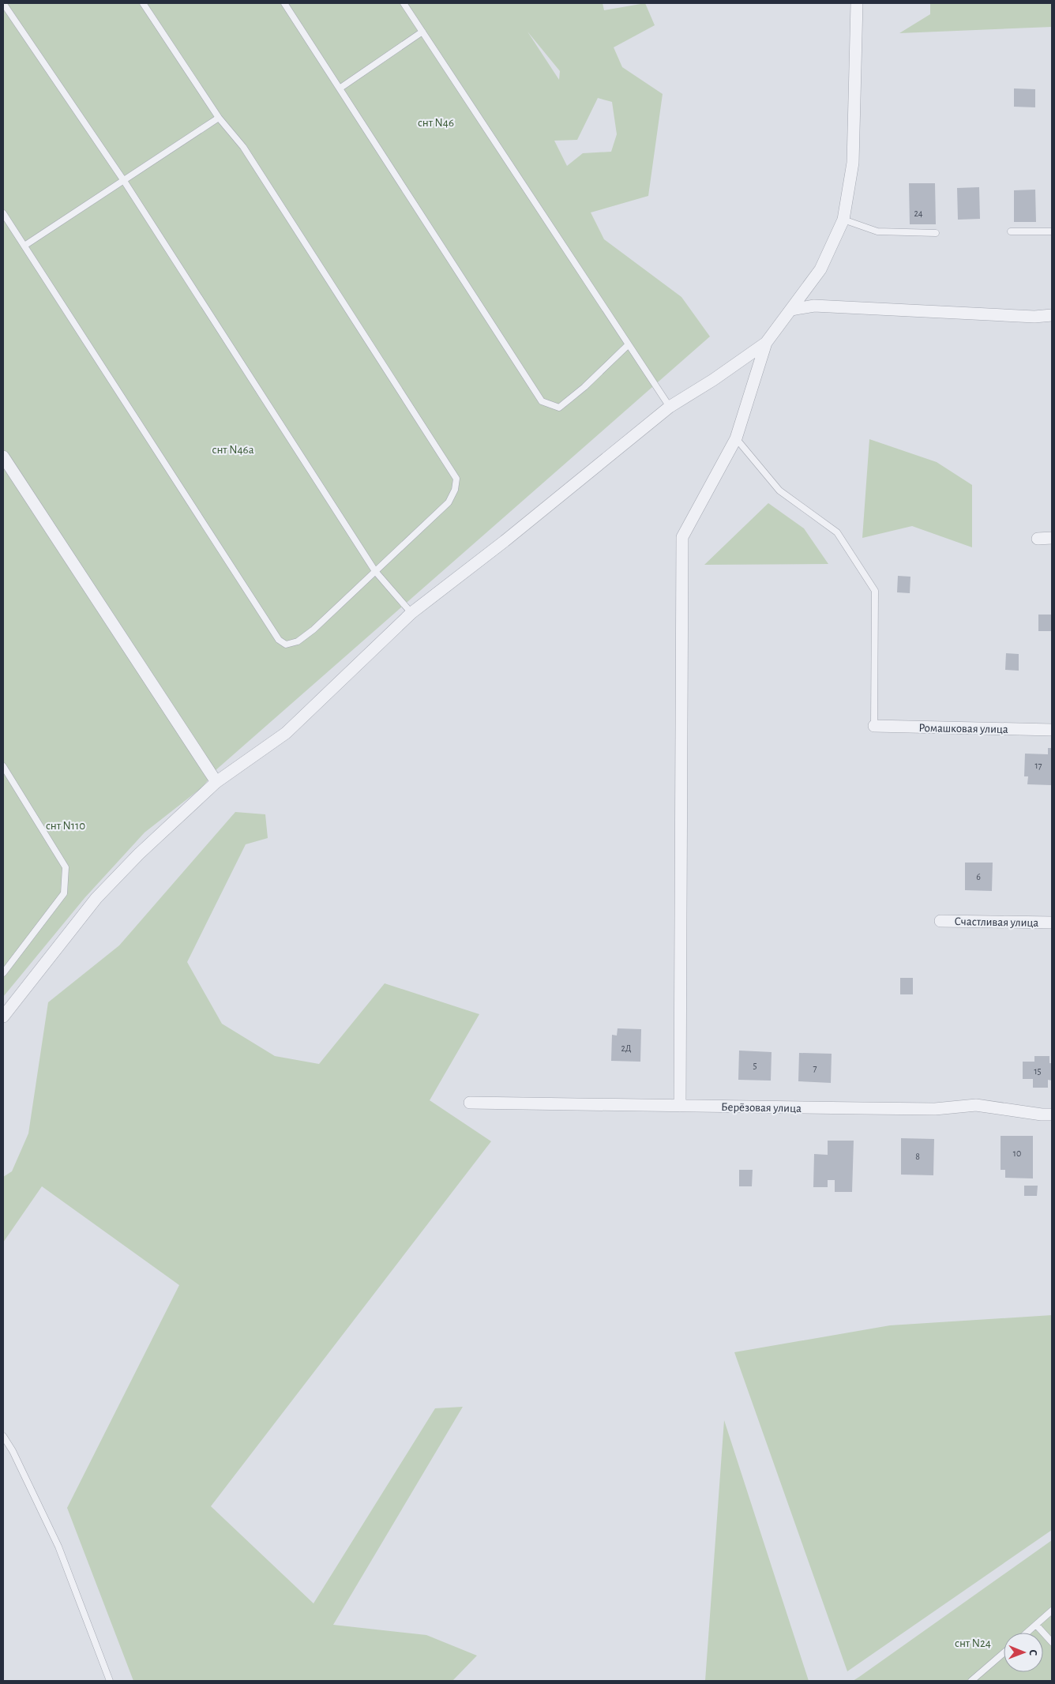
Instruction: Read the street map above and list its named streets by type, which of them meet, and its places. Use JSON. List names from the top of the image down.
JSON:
{
  "streets": {
    "street": ["Ромашковая улица", "Счастливая улица", "Берёзовая улица"]
  },
  "parks": [
    "снт N46",
    "снт N46а",
    "снт N110",
    "снт N24"
  ],
  "house_numbers": [
    "24",
    "17",
    "6",
    "2Д",
    "5",
    "7",
    "15",
    "10",
    "8"
  ],
  "north": "right"
}
